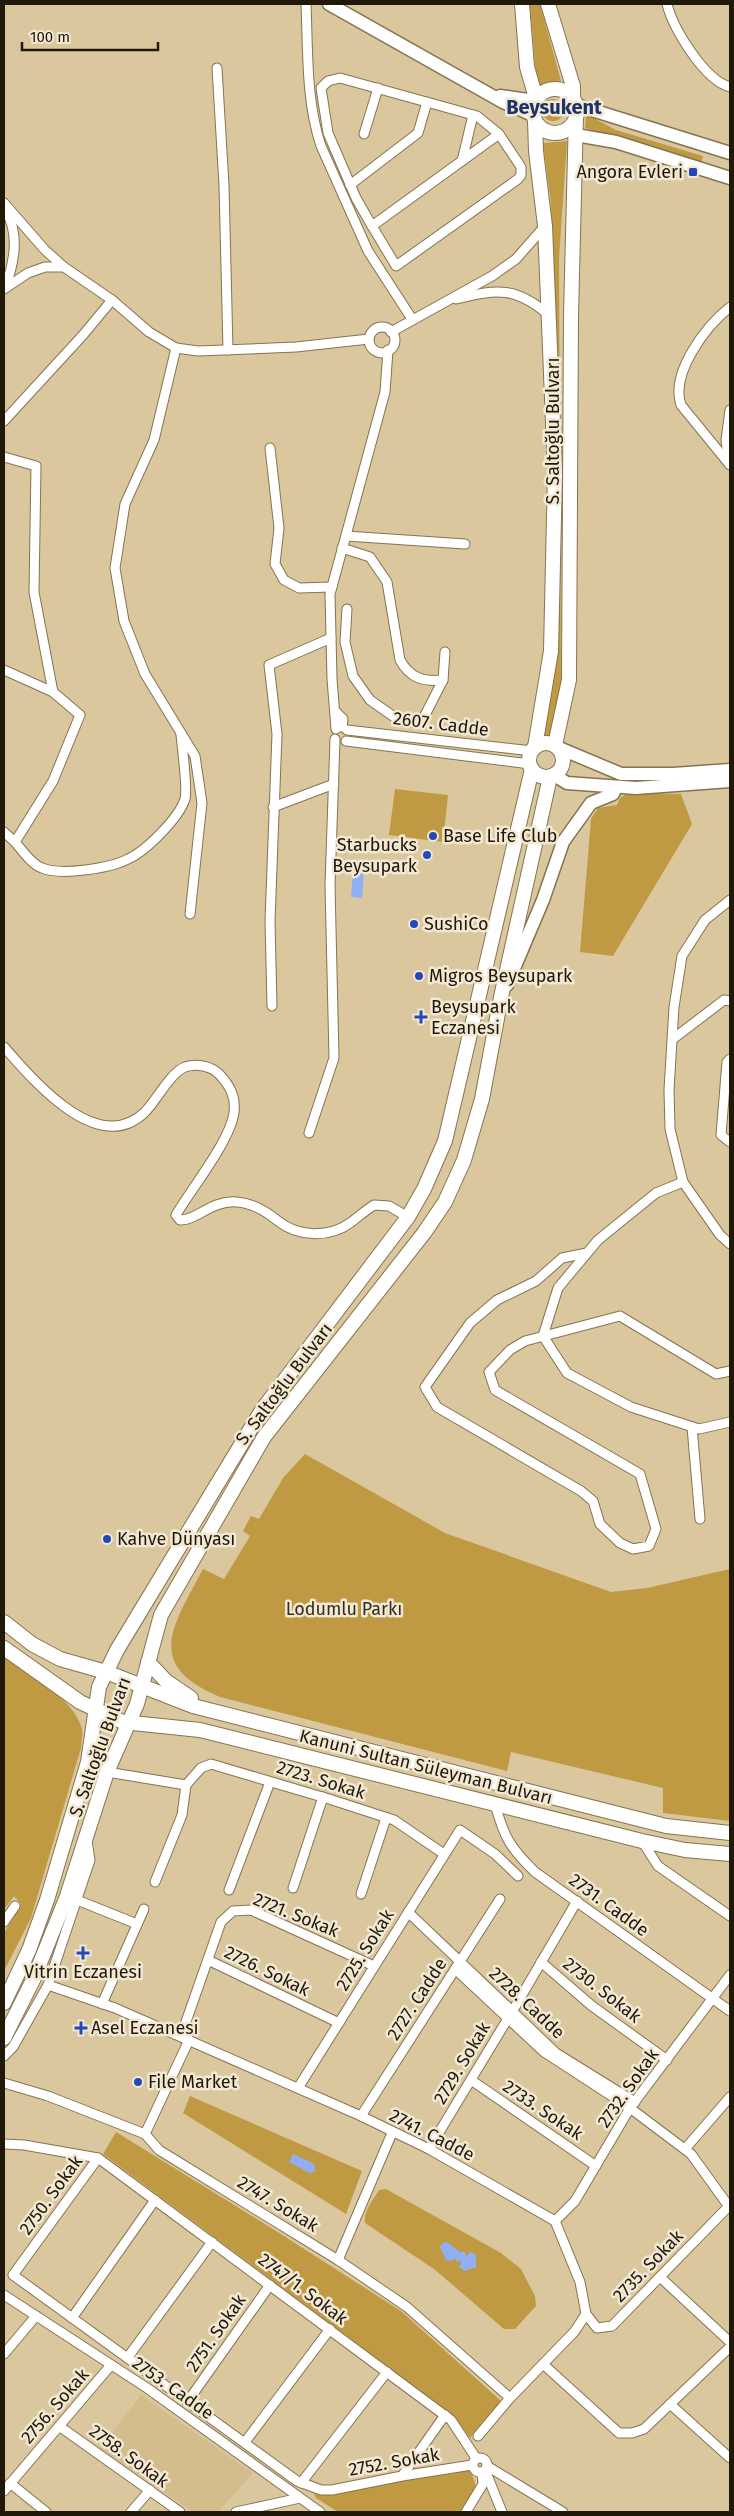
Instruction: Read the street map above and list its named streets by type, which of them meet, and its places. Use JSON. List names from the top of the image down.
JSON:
{
  "streets": {
    "main road": ["S. Saltoğlu Bulvarı", "Kanuni Sultan Süleyman Bulvarı"],
    "street": [
      "2607. Cadde",
      "2723. Sokak",
      "2731. Cadde",
      "2721. Sokak",
      "2725. Sokak",
      "2726. Sokak",
      "2730. Sokak",
      "2727. Cadde",
      "2728. Cadde",
      "2729. Sokak",
      "2732. Sokak",
      "2733. Sokak",
      "2741. Cadde",
      "2750. Sokak",
      "2747. Sokak",
      "2735. Sokak",
      "2747/1. Sokak",
      "2751. Sokak",
      "2753. Cadde",
      "2756. Sokak",
      "2758. Sokak",
      "2752. Sokak"
    ]
  },
  "crossings": [
    ["S. Saltoğlu Bulvarı", "2607. Cadde"],
    ["S. Saltoğlu Bulvarı", "Kanuni Sultan Süleyman Bulvarı"],
    ["Kanuni Sultan Süleyman Bulvarı", "2731. Cadde"],
    ["2723. Sokak", "2725. Sokak"],
    ["2731. Cadde", "2729. Sokak"],
    ["2731. Cadde", "2732. Sokak"],
    ["2721. Sokak", "2725. Sokak"],
    ["2721. Sokak", "2726. Sokak"],
    ["2725. Sokak", "2726. Sokak"],
    ["2725. Sokak", "2728. Cadde"],
    ["2725. Sokak", "2741. Cadde"],
    ["2730. Sokak", "2729. Sokak"],
    ["2730. Sokak", "2732. Sokak"],
    ["2727. Cadde", "2728. Cadde"],
    ["2727. Cadde", "2741. Cadde"],
    ["2728. Cadde", "2729. Sokak"],
    ["2728. Cadde", "2732. Sokak"],
    ["2728. Cadde", "2735. Sokak"],
    ["2729. Sokak", "2733. Sokak"],
    ["2729. Sokak", "2741. Cadde"],
    ["2732. Sokak", "2733. Sokak"],
    ["2732. Sokak", "2741. Cadde"],
    ["2750. Sokak", "2747/1. Sokak"],
    ["2747/1. Sokak", "2751. Sokak"],
    ["2747/1. Sokak", "2752. Sokak"],
    ["2753. Cadde", "2756. Sokak"],
    ["2756. Sokak", "2758. Sokak"]
  ],
  "districts": ["Beysukent"],
  "parks": ["Lodumlu Parkı"],
  "places": {
    "transit": ["Angora Evleri"],
    "other": [
      "Base Life Club",
      "Starbucks Beysupark",
      "SushiCo",
      "Migros Beysupark",
      "Kahve Dünyası",
      "File Market"
    ],
    "health": ["Beysupark Eczanesi", "Vitrin Eczanesi", "Asel Eczanesi"]
  },
  "scale_bar": "100 m"
}
